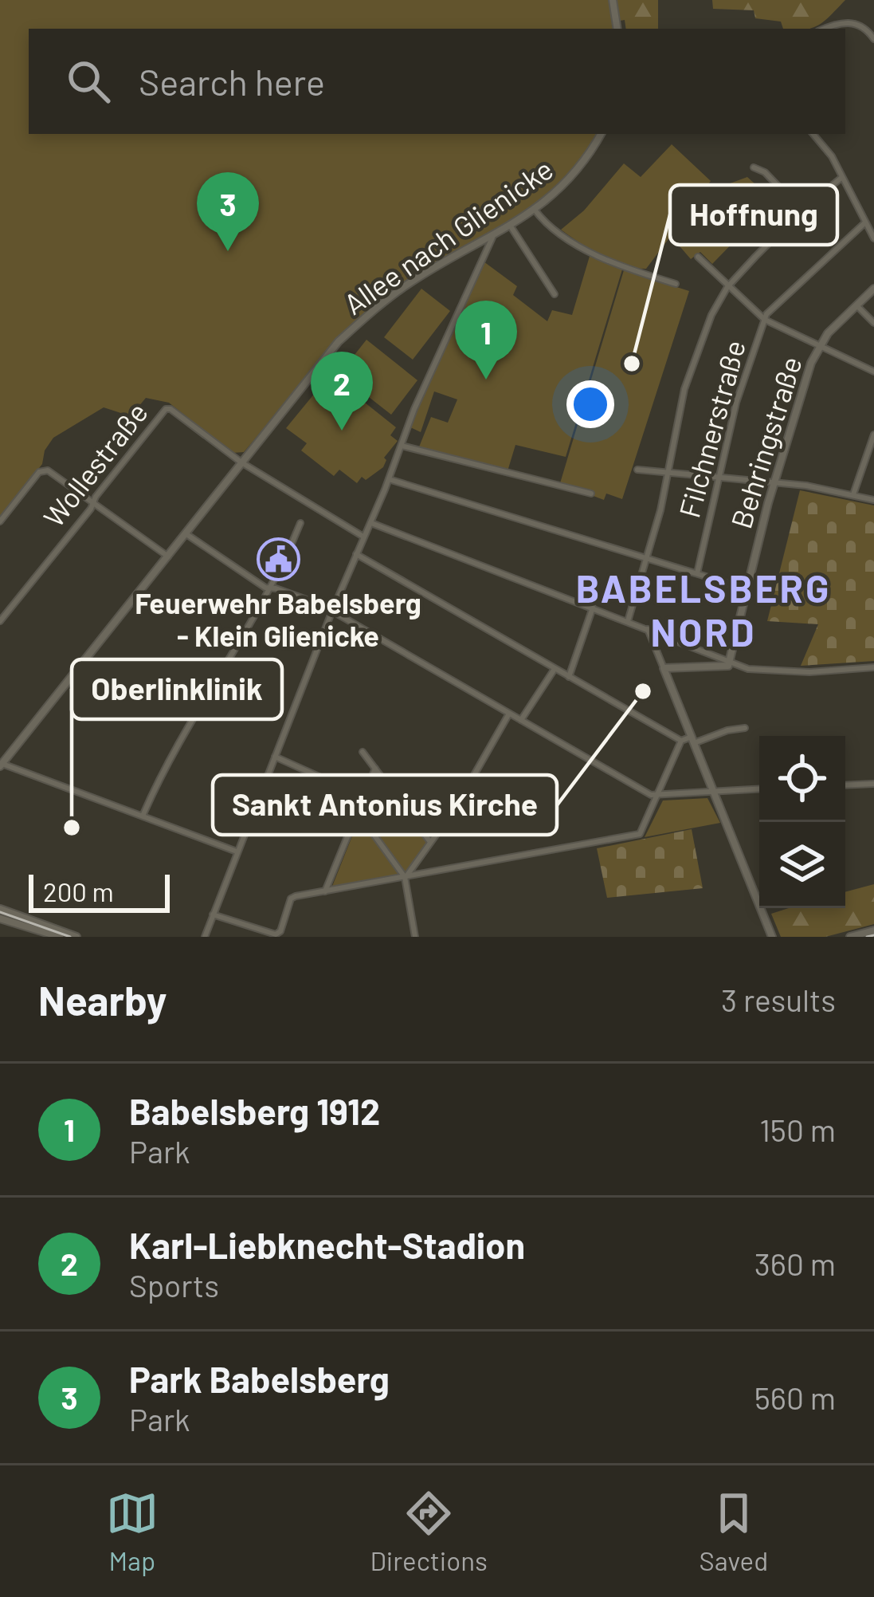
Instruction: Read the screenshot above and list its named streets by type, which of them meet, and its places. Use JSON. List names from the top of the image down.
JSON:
{
  "streets": {
    "street": [
      "Allee nach Glienicke",
      "Filchnerstraße",
      "Behringstraße",
      "Wollestraße"
    ]
  },
  "crossings": [
    ["Allee nach Glienicke", "Wollestraße"]
  ],
  "districts": ["BABELSBERG NORD"],
  "places": {
    "other": ["Hoffnung", "Sankt Antonius Kirche", "Oberlinklinik"],
    "public building": ["Feuerwehr Babelsberg - Klein Glienicke"]
  },
  "scale_bar": "200 m",
  "page": {
    "search": "Search here",
    "pins": ["3", "1", "2"],
    "scale": "200 m",
    "heading": ["Nearby", "3 results"],
    "list": [
      {
        "mark": "1",
        "name": "Babelsberg 1912",
        "note": "Park",
        "value": "150 m"
      },
      {
        "mark": "2",
        "name": "Karl-Liebknecht-Stadion",
        "note": "Sports",
        "value": "360 m"
      },
      {
        "mark": "3",
        "name": "Park Babelsberg",
        "note": "Park",
        "value": "560 m"
      }
    ],
    "nav": ["Map", "Directions", "Saved"]
  }
}
